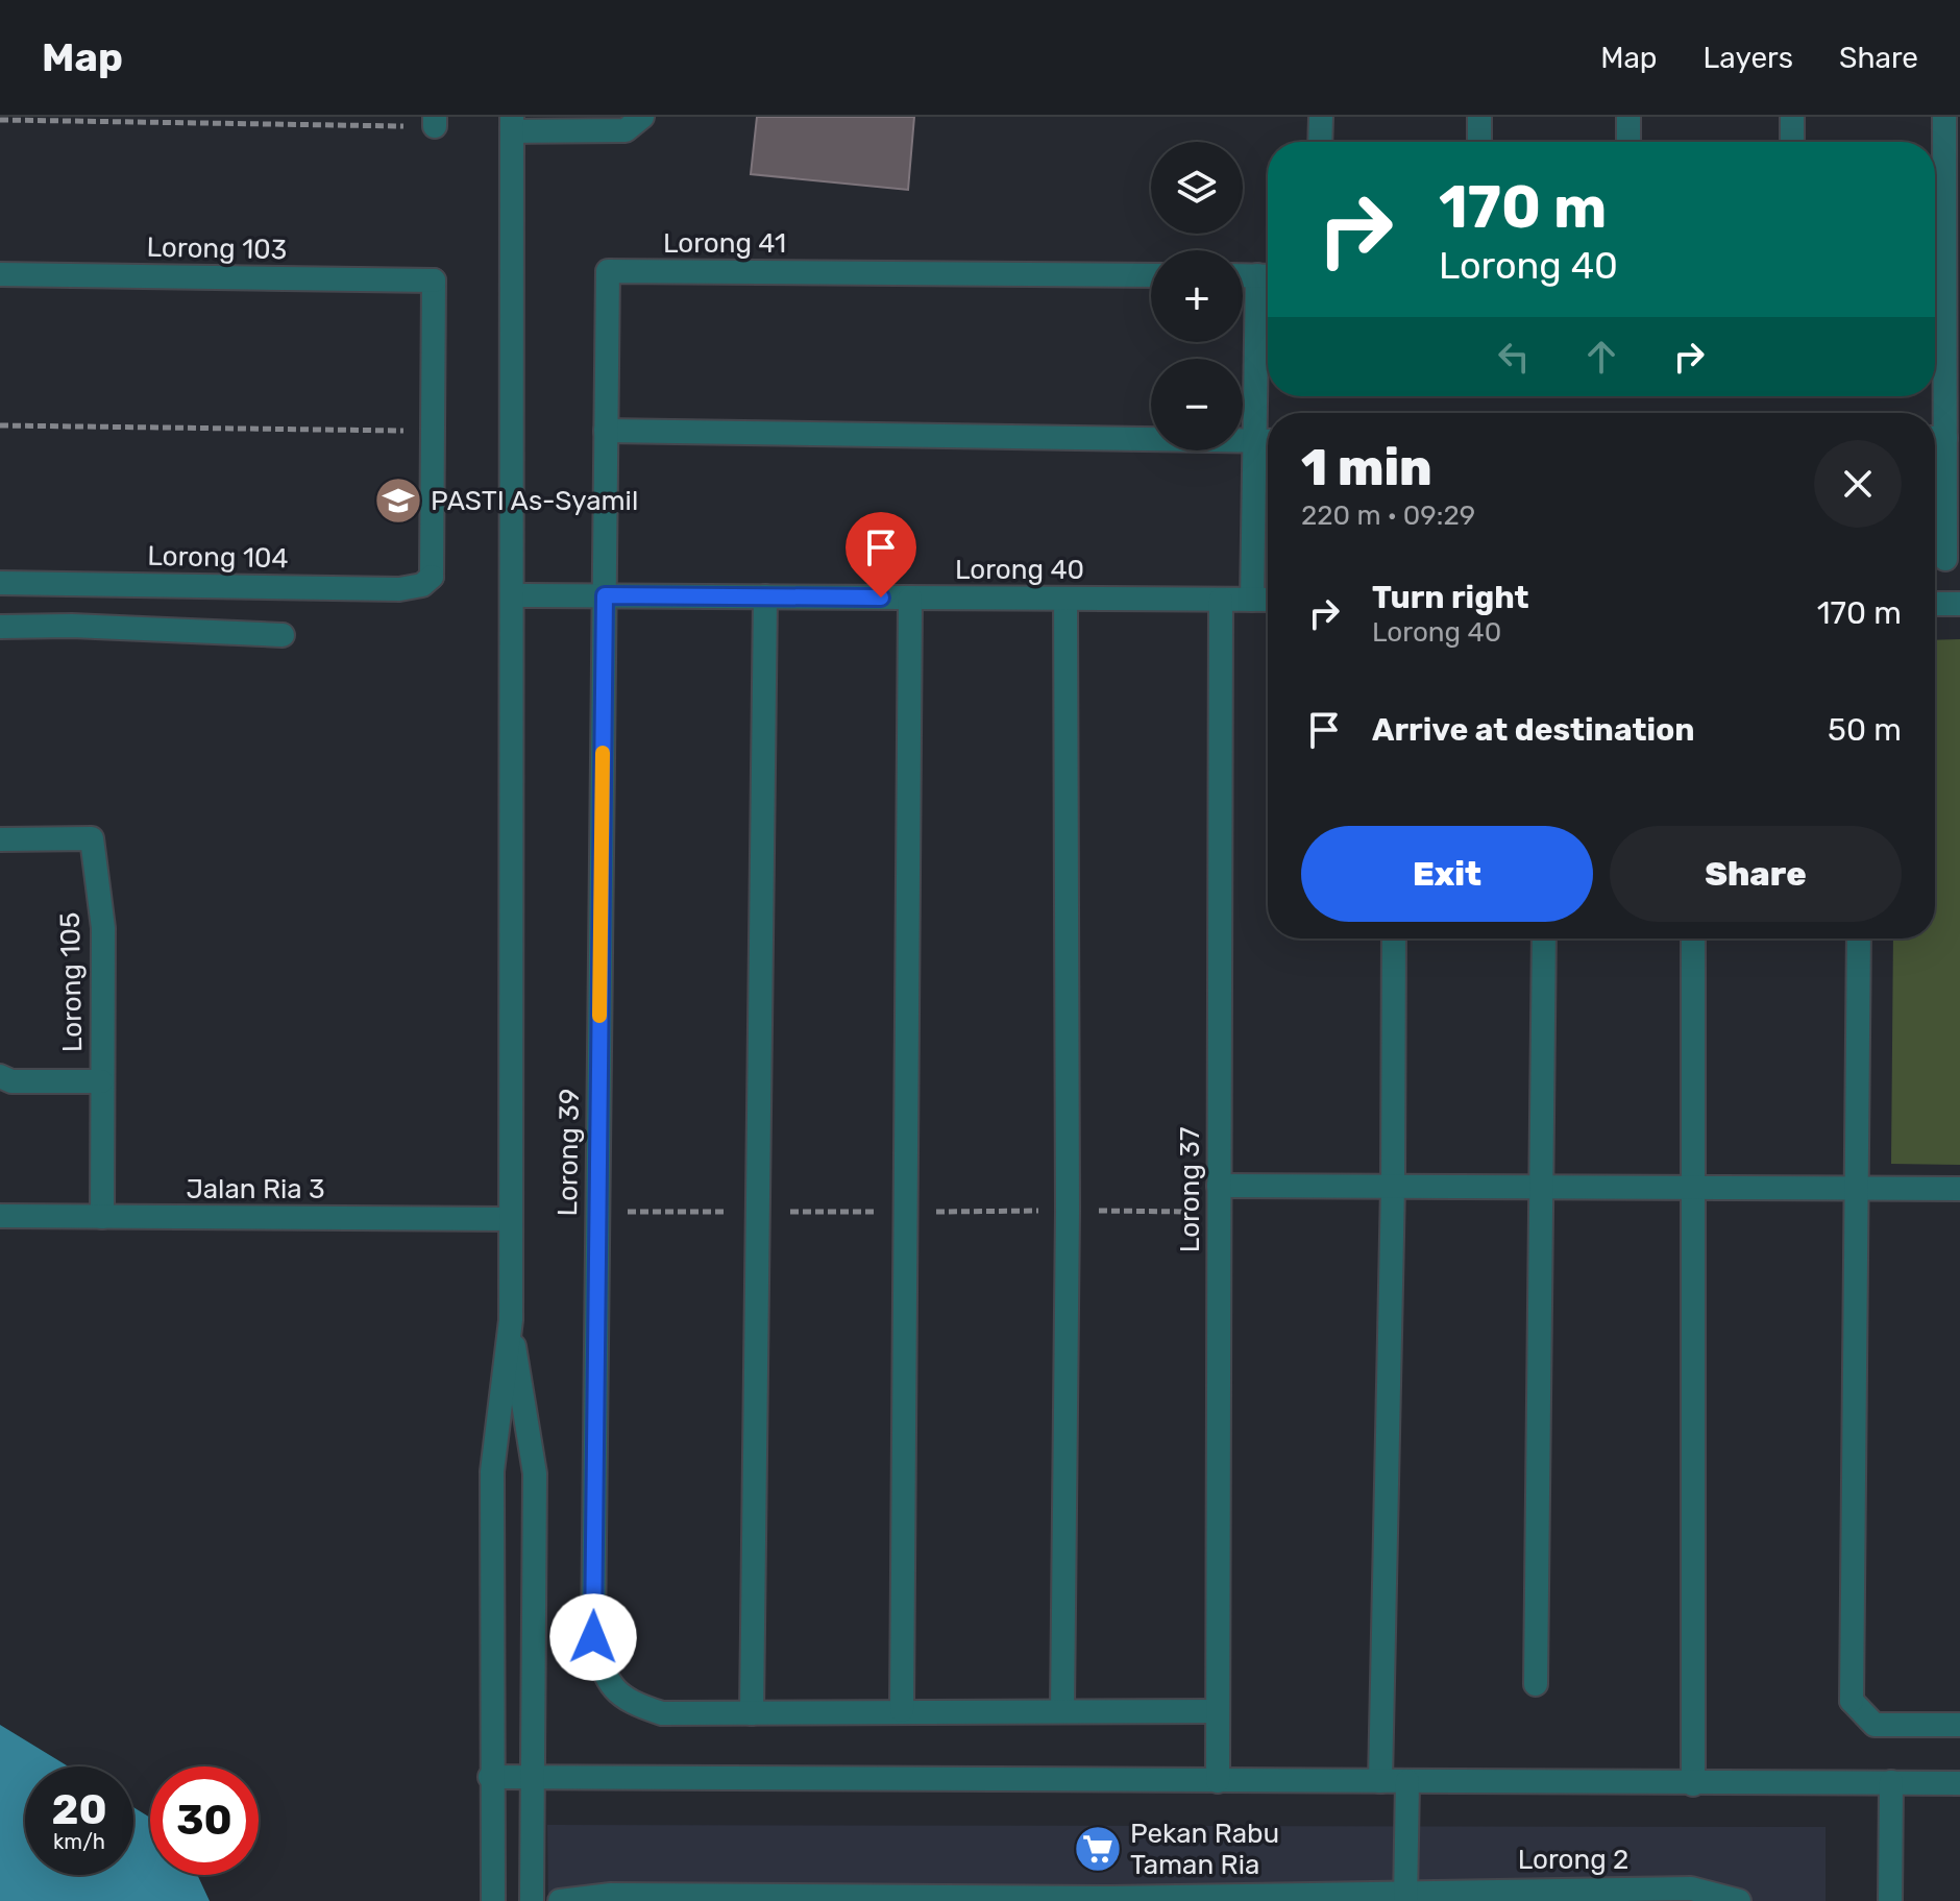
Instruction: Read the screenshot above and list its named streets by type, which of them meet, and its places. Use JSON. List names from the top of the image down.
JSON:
{
  "streets": {
    "street": [
      "Lorong 41",
      "Lorong 103",
      "Lorong 104",
      "Lorong 40",
      "Lorong 105",
      "Lorong 39",
      "Jalan Ria 3",
      "Lorong 37",
      "Lorong 2"
    ]
  },
  "crossings": [
    ["Lorong 41", "Lorong 40"],
    ["Lorong 41", "Lorong 39"],
    ["Lorong 103", "Lorong 104"],
    ["Lorong 40", "Lorong 39"],
    ["Lorong 40", "Lorong 37"],
    ["Lorong 105", "Jalan Ria 3"]
  ],
  "places": {
    "school or university": ["PASTI As-Syamil"],
    "supermarket": ["Pekan Rabu Taman Ria"]
  },
  "page": {
    "header": "Map",
    "nav": ["Map", "Layers", "Share"],
    "map_buttons": ["+", "−"],
    "turn": ["170 m", "Lorong 40"],
    "heading": ["1 min", "220 m · 09:29"],
    "list": [
      {
        "name": "Turn right",
        "note": "Lorong 40",
        "value": "170 m"
      },
      {
        "name": "Arrive at destination",
        "value": "50 m"
      }
    ],
    "buttons": ["Exit", "Share"],
    "speed": "20 km/h",
    "limit": "30"
  }
}
